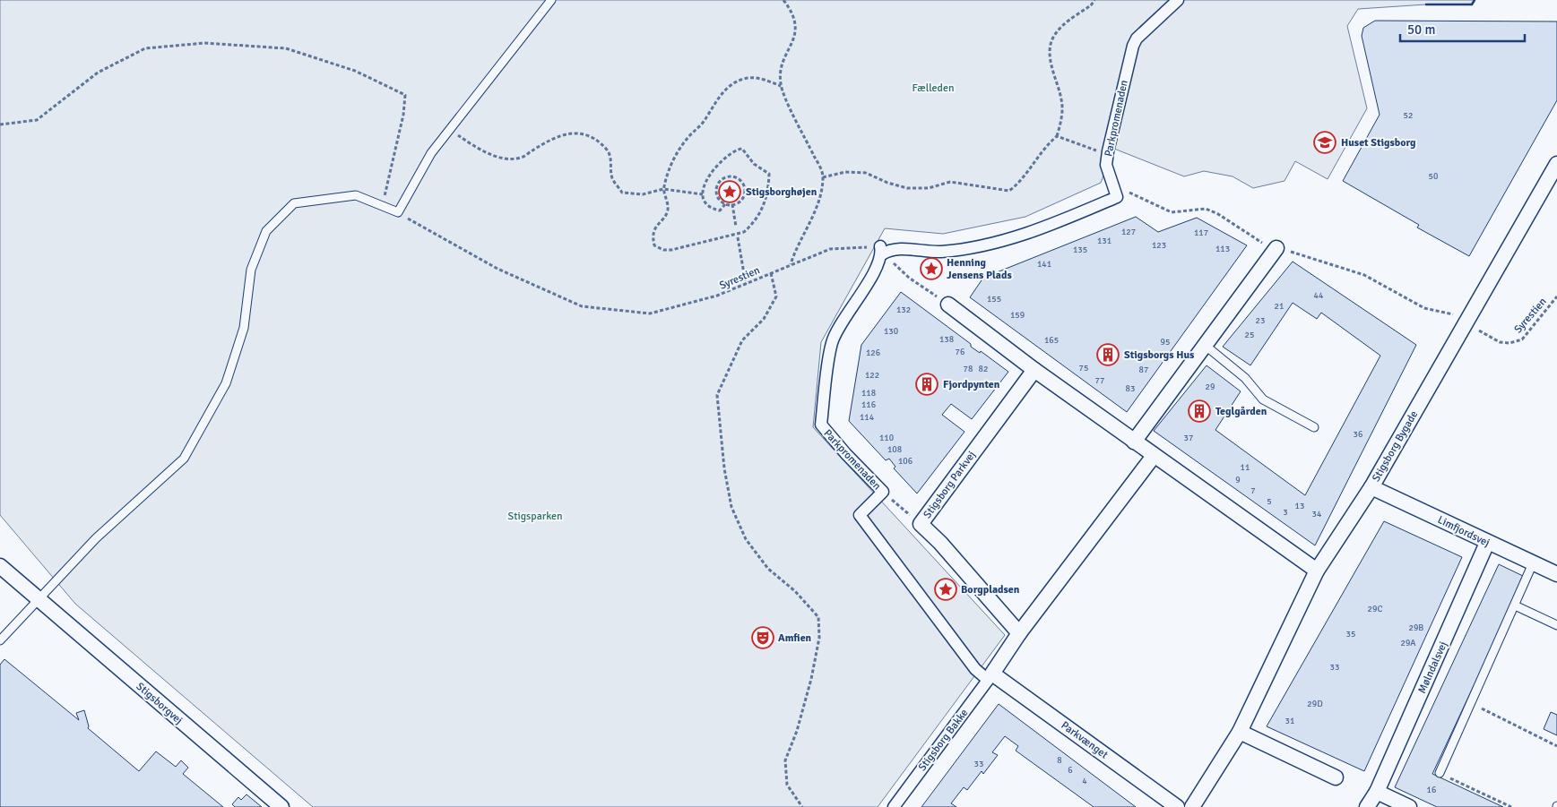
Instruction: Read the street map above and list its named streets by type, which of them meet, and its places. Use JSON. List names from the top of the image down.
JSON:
{
  "streets": {
    "street": [
      "Parkpromenaden",
      "Stigsborg Bygade",
      "Stigsborg Parkvej",
      "Limfjordsvej",
      "Mølndalsvej",
      "Stigsborgvej",
      "Stigsborg Bakke",
      "Parkvænget"
    ],
    "path": ["Syrestien"]
  },
  "crossings": [
    ["Parkpromenaden", "Syrestien"],
    ["Parkpromenaden", "Stigsborg Bakke"],
    ["Parkpromenaden", "Parkvænget"],
    ["Syrestien", "Stigsborg Bygade"],
    ["Stigsborg Bygade", "Limfjordsvej"],
    ["Limfjordsvej", "Mølndalsvej"],
    ["Stigsborg Bakke", "Parkvænget"]
  ],
  "parks": ["Fælleden", "Stigsparken"],
  "places": {
    "school or university": ["Huset Stigsborg"],
    "place": ["Stigsborghøjen", "Henning Jensens Plads", "Borgpladsen"],
    "building": ["Stigsborgs Hus", "Fjordpynten", "Teglgården"],
    "theatre": ["Amfien"]
  },
  "house_numbers": [
    "52",
    "50",
    "127",
    "117",
    "131",
    "123",
    "113",
    "135",
    "141",
    "44",
    "155",
    "21",
    "132",
    "159",
    "23",
    "130",
    "25",
    "138",
    "165",
    "95",
    "76",
    "126",
    "75",
    "78",
    "82",
    "87",
    "122",
    "77",
    "29",
    "83",
    "118",
    "116",
    "114",
    "36",
    "110",
    "37",
    "108",
    "106",
    "11",
    "9",
    "7",
    "5",
    "13",
    "3",
    "34",
    "29C",
    "29B",
    "35",
    "29A",
    "33",
    "29D",
    "31",
    "8",
    "33",
    "6",
    "4",
    "16"
  ],
  "scale_bar": "50 m"
}
